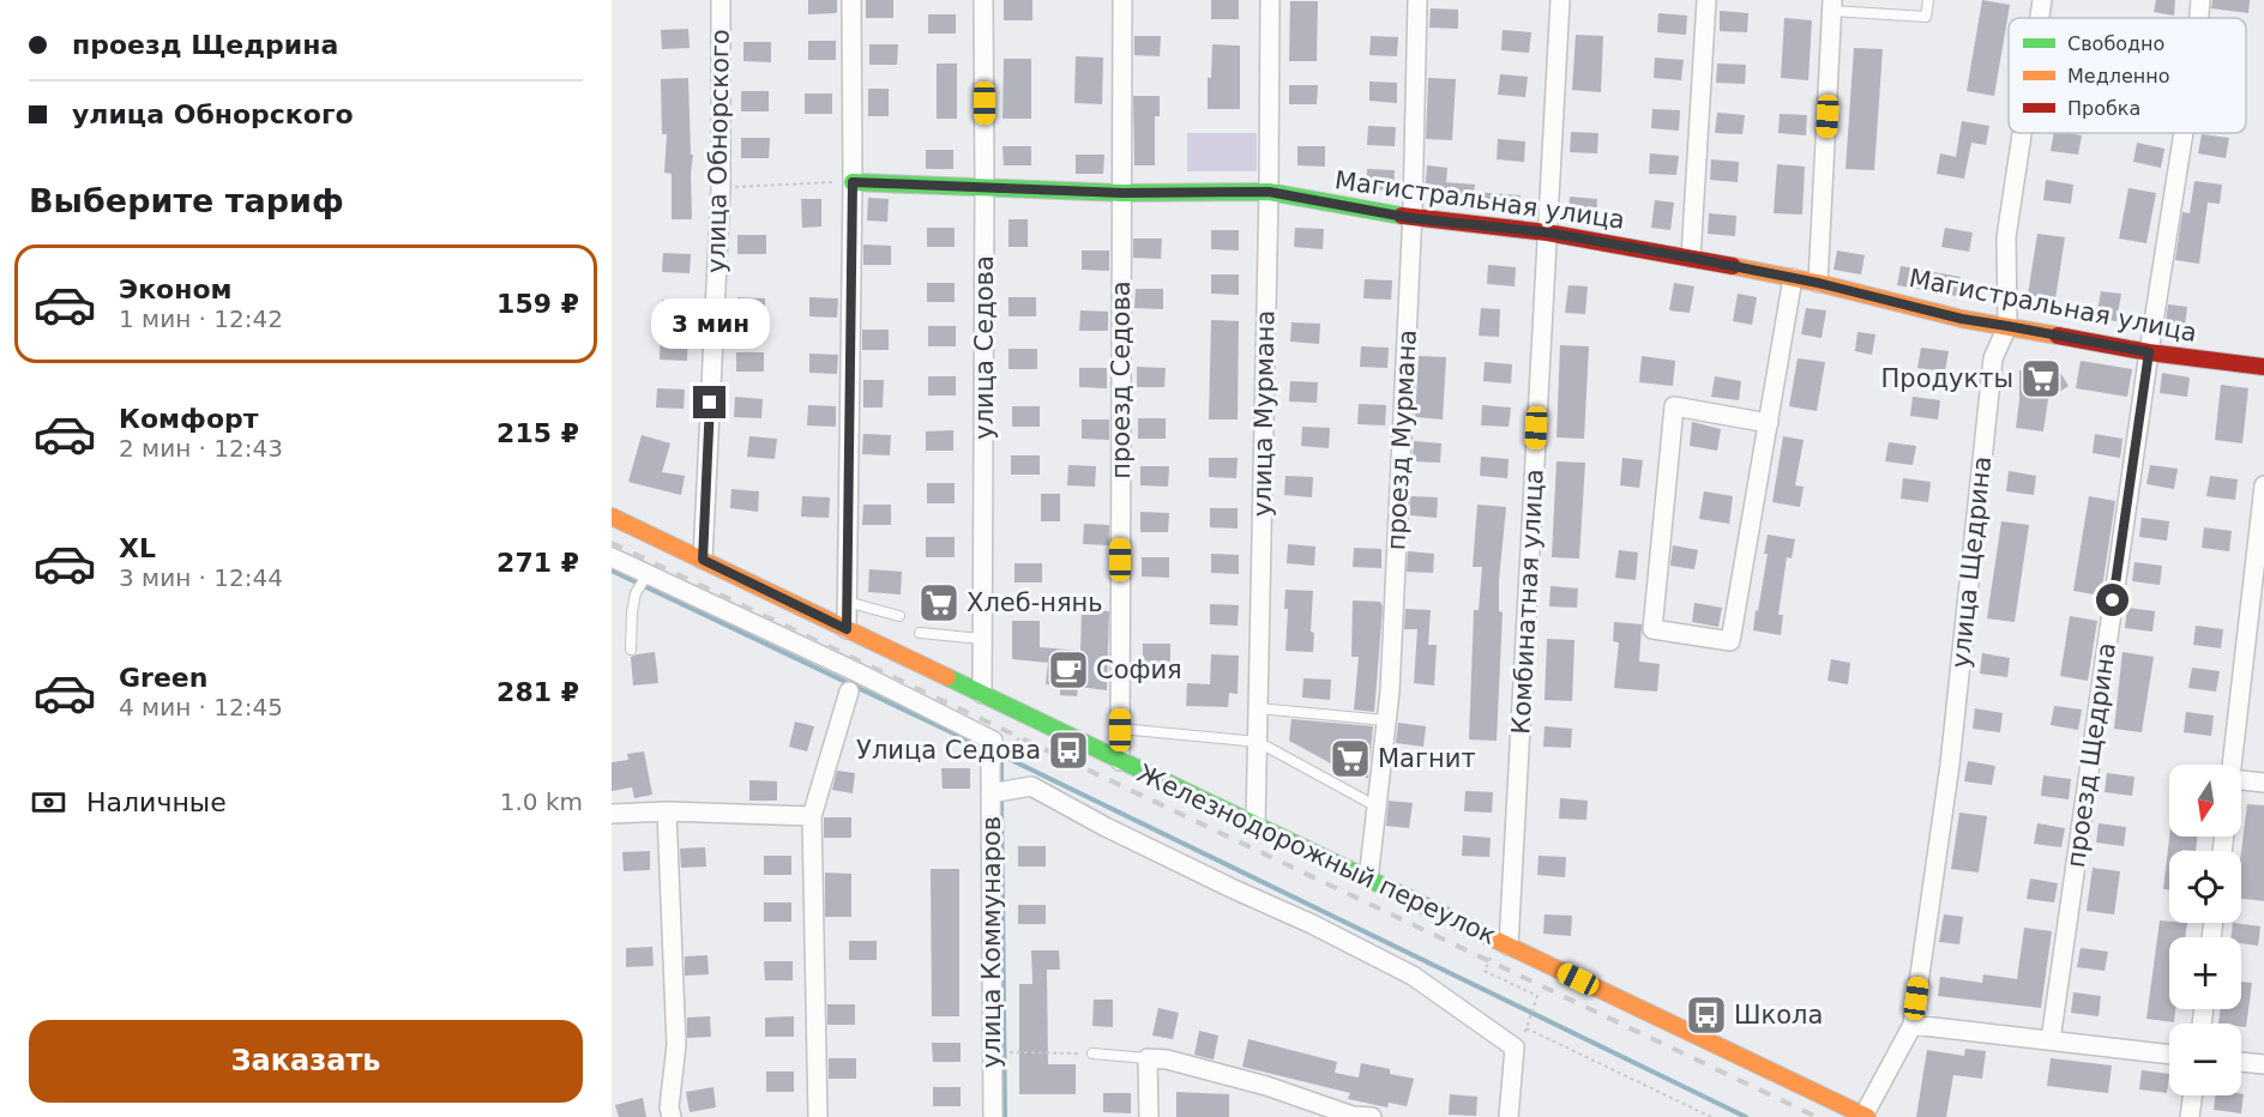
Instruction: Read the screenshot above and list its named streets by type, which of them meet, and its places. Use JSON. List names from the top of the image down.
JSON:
{
  "streets": {
    "street": [
      "улица Обнорского",
      "Магистральная улица",
      "улица Седова",
      "проезд Седова",
      "улица Мурмана",
      "проезд Мурмана",
      "улица Щедрина",
      "Комбинатная улица",
      "проезд Щедрина",
      "Железнодорожный переулок",
      "улица Коммунаров"
    ]
  },
  "crossings": [
    ["улица Обнорского", "Железнодорожный переулок"],
    ["Магистральная улица", "улица Седова"],
    ["Магистральная улица", "проезд Седова"],
    ["Магистральная улица", "улица Мурмана"],
    ["Магистральная улица", "проезд Мурмана"],
    ["Магистральная улица", "улица Щедрина"],
    ["Магистральная улица", "Комбинатная улица"],
    ["Магистральная улица", "проезд Щедрина"],
    ["улица Седова", "Железнодорожный переулок"],
    ["проезд Седова", "Железнодорожный переулок"],
    ["улица Мурмана", "Железнодорожный переулок"],
    ["проезд Мурмана", "Железнодорожный переулок"],
    ["улица Щедрина", "Железнодорожный переулок"],
    ["Комбинатная улица", "Железнодорожный переулок"]
  ],
  "places": {
    "supermarket": ["Продукты", "Хлеб-нянь", "Магнит"],
    "cafe": ["София"],
    "bus stop": ["Улица Седова", "Школа"]
  },
  "legend": ["Свободно", "Медленно", "Пробка"],
  "north": "bottom",
  "page": {
    "banner": ["проезд Щедрина", "улица Обнорского"],
    "heading": "Выберите тариф",
    "list": [
      {
        "name": "Эконом",
        "note": "1 мин · 12:42",
        "value": "159 ₽"
      },
      {
        "name": "Комфорт",
        "note": "2 мин · 12:43",
        "value": "215 ₽"
      },
      {
        "name": "XL",
        "note": "3 мин · 12:44",
        "value": "271 ₽"
      },
      {
        "name": "Green",
        "note": "4 мин · 12:45",
        "value": "281 ₽"
      }
    ],
    "bubble": "3 мин",
    "pay": ["Наличные", "1.0 km"],
    "map_buttons": ["+", "−"],
    "buttons": "Заказать"
  }
}
